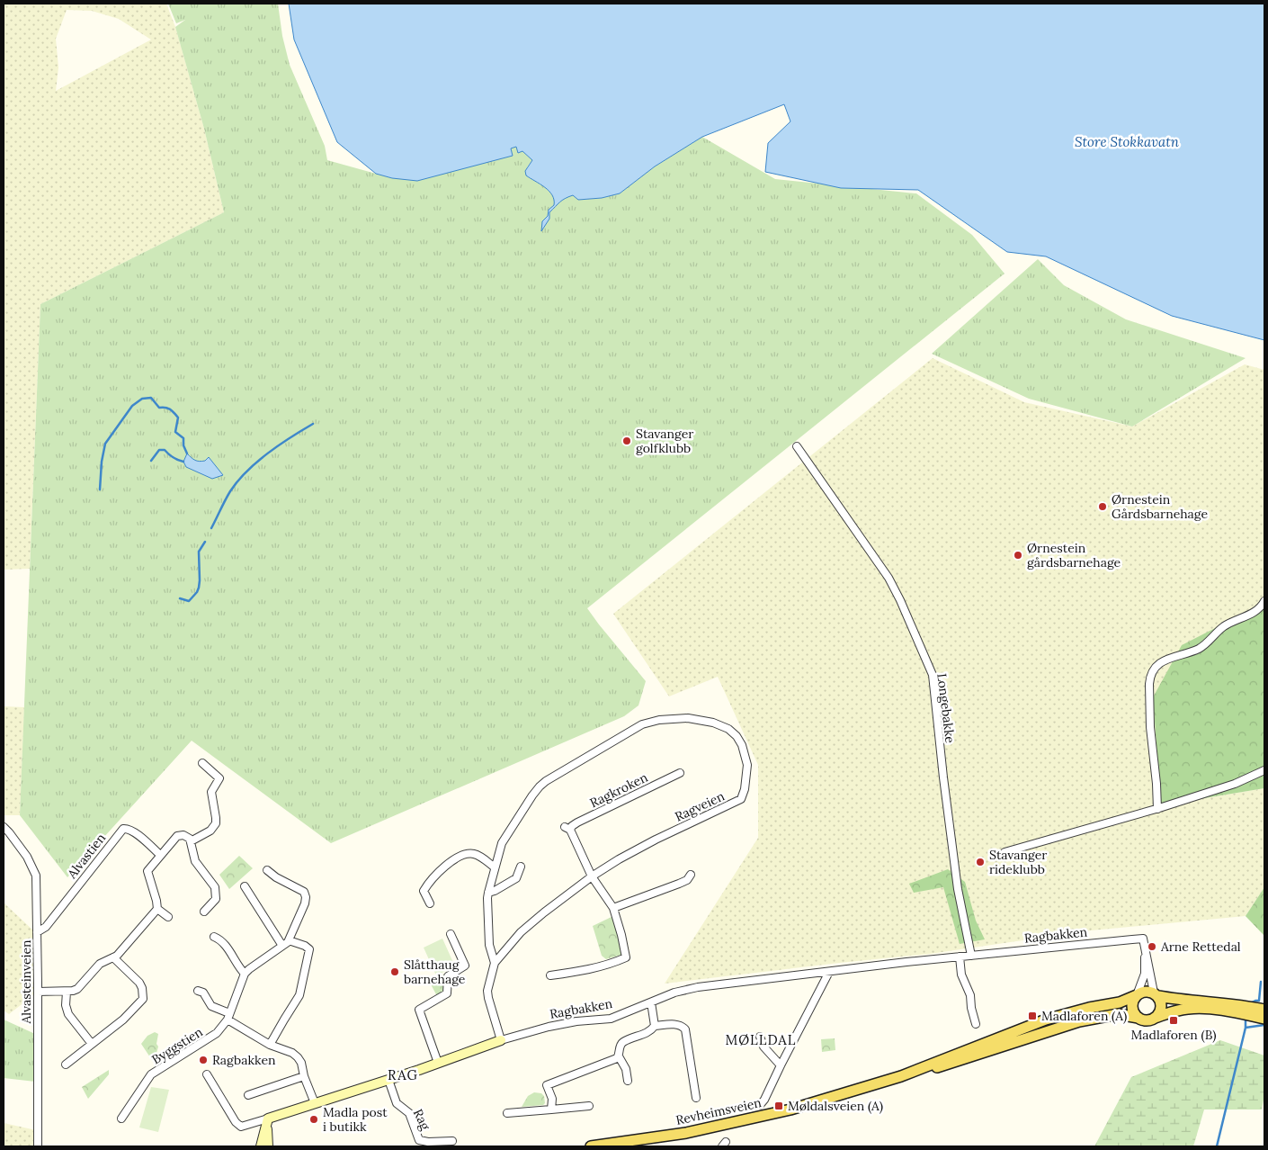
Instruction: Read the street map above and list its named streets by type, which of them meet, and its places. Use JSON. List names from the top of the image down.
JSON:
{
  "streets": {
    "main road": ["Revheimsveien"],
    "street": [
      "Longebakke",
      "Ragkroken",
      "Ragveien",
      "Alvastien",
      "Ragbakken",
      "Alvasteinveien",
      "Byggstien",
      "Rag"
    ]
  },
  "crossings": [
    ["Longebakke", "Ragbakken"],
    ["Ragkroken", "Ragveien"],
    ["Ragveien", "Ragbakken"],
    ["Alvastien", "Alvasteinveien"],
    ["Ragbakken", "Rag"]
  ],
  "districts": ["MØLLDAL", "RAG"],
  "water": ["Store Stokkavatn"],
  "places": {
    "other": [
      "Stavanger golfklubb",
      "Ørnestein Gårdsbarnehage",
      "Ørnestein gårdsbarnehage",
      "Stavanger rideklubb",
      "Arne Rettedal",
      "Slåtthaug barnehage",
      "Ragbakken",
      "Madla post i butikk"
    ],
    "transit": ["Madlaforen (A)", "Madlaforen (B)", "Møldalsveien (A)"]
  }
}
